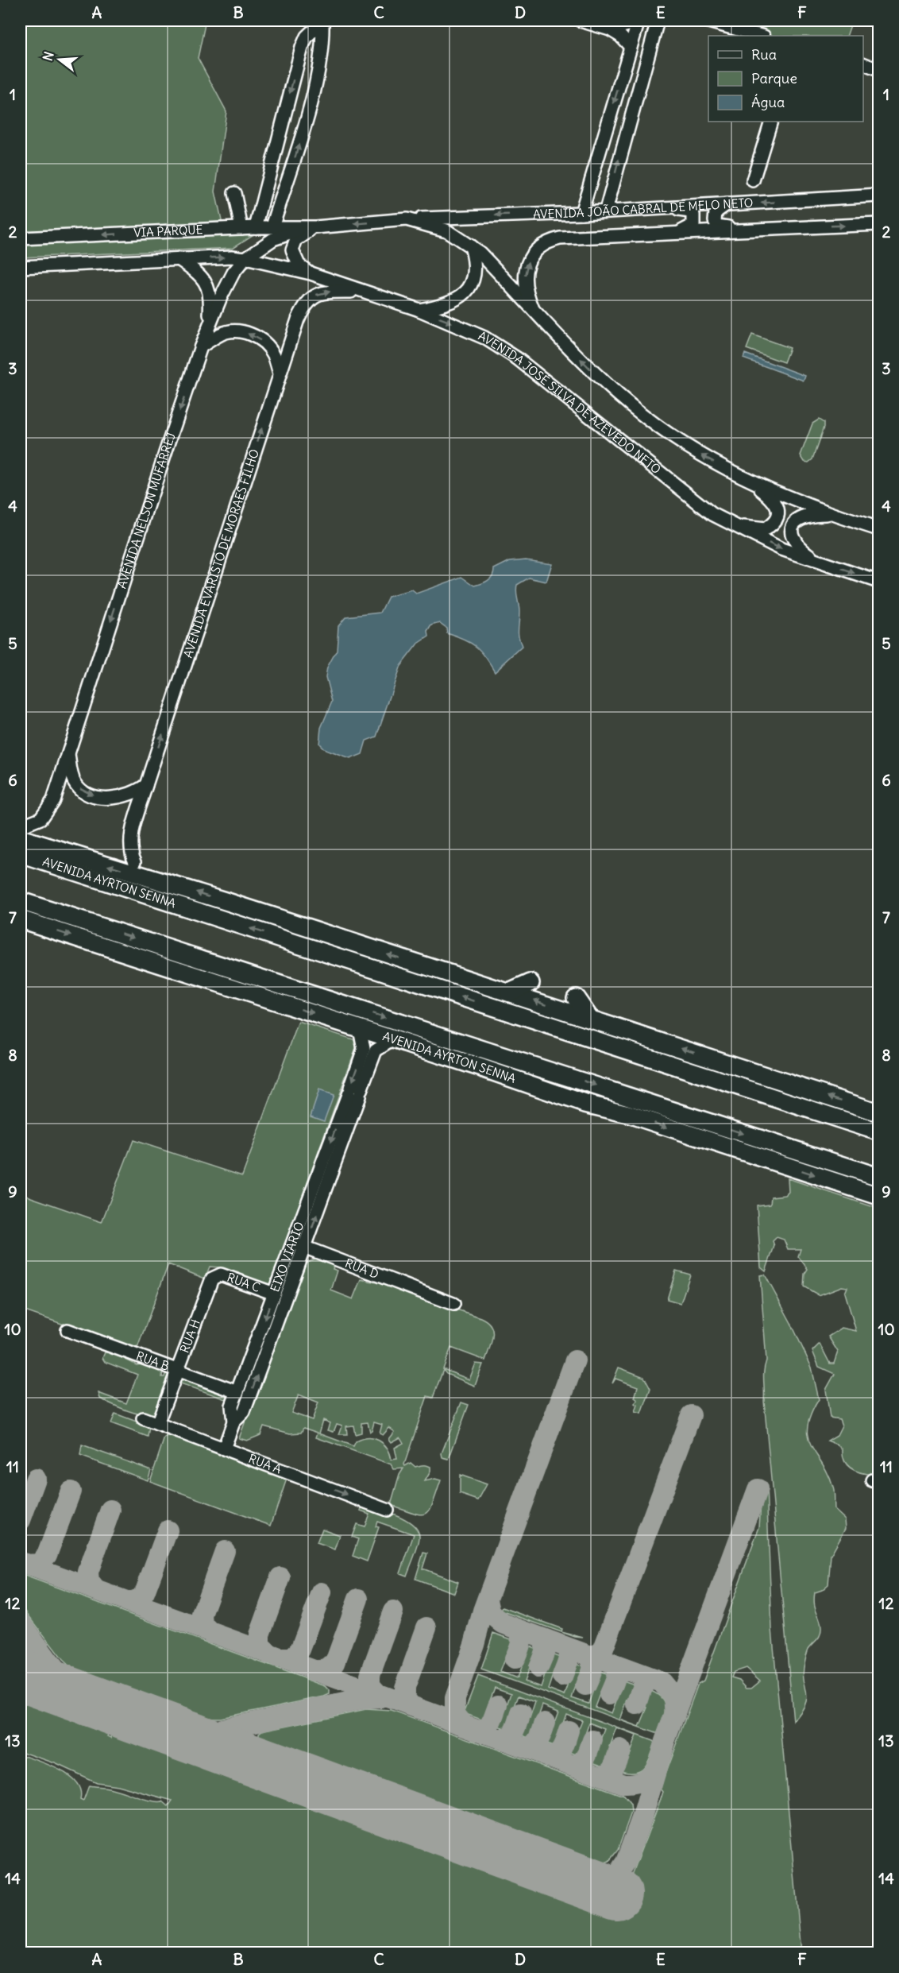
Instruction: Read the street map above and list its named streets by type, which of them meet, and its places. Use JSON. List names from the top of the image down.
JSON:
{
  "streets": {
    "highway": ["AVENIDA AYRTON SENNA"],
    "street": [
      "AVENIDA JOÃO CABRAL DE MELO NETO",
      "VIA PARQUE",
      "AVENIDA JOSÉ SILVA DE AZEVEDO NETO",
      "AVENIDA NELSON MUFARREJ",
      "AVENIDA EVARISTO DE MORAES FILHO",
      "EIXO VIÁRIO",
      "RUA D",
      "RUA C",
      "RUA H",
      "RUA B",
      "RUA A"
    ]
  },
  "crossings": [
    ["VIA PARQUE", "AVENIDA NELSON MUFARREJ"],
    ["AVENIDA JOSÉ SILVA DE AZEVEDO NETO", "AVENIDA NELSON MUFARREJ"],
    ["AVENIDA JOSÉ SILVA DE AZEVEDO NETO", "AVENIDA EVARISTO DE MORAES FILHO"],
    ["AVENIDA AYRTON SENNA", "EIXO VIÁRIO"],
    ["EIXO VIÁRIO", "RUA D"],
    ["EIXO VIÁRIO", "RUA C"],
    ["EIXO VIÁRIO", "RUA B"],
    ["EIXO VIÁRIO", "RUA A"],
    ["RUA C", "RUA H"],
    ["RUA H", "RUA B"],
    ["RUA H", "RUA A"]
  ],
  "one_way": ["AVENIDA NELSON MUFARREJ", "AVENIDA EVARISTO DE MORAES FILHO", "RUA A"],
  "legend": ["Rua", "Parque", "Água"],
  "north": "left",
  "grid": {
    "columns": [
      "A",
      "B",
      "C",
      "D",
      "E",
      "F"
    ],
    "rows": [
      "1",
      "2",
      "3",
      "4",
      "5",
      "6",
      "7",
      "8",
      "9",
      "10",
      "11",
      "12",
      "13",
      "14"
    ]
  }
}
